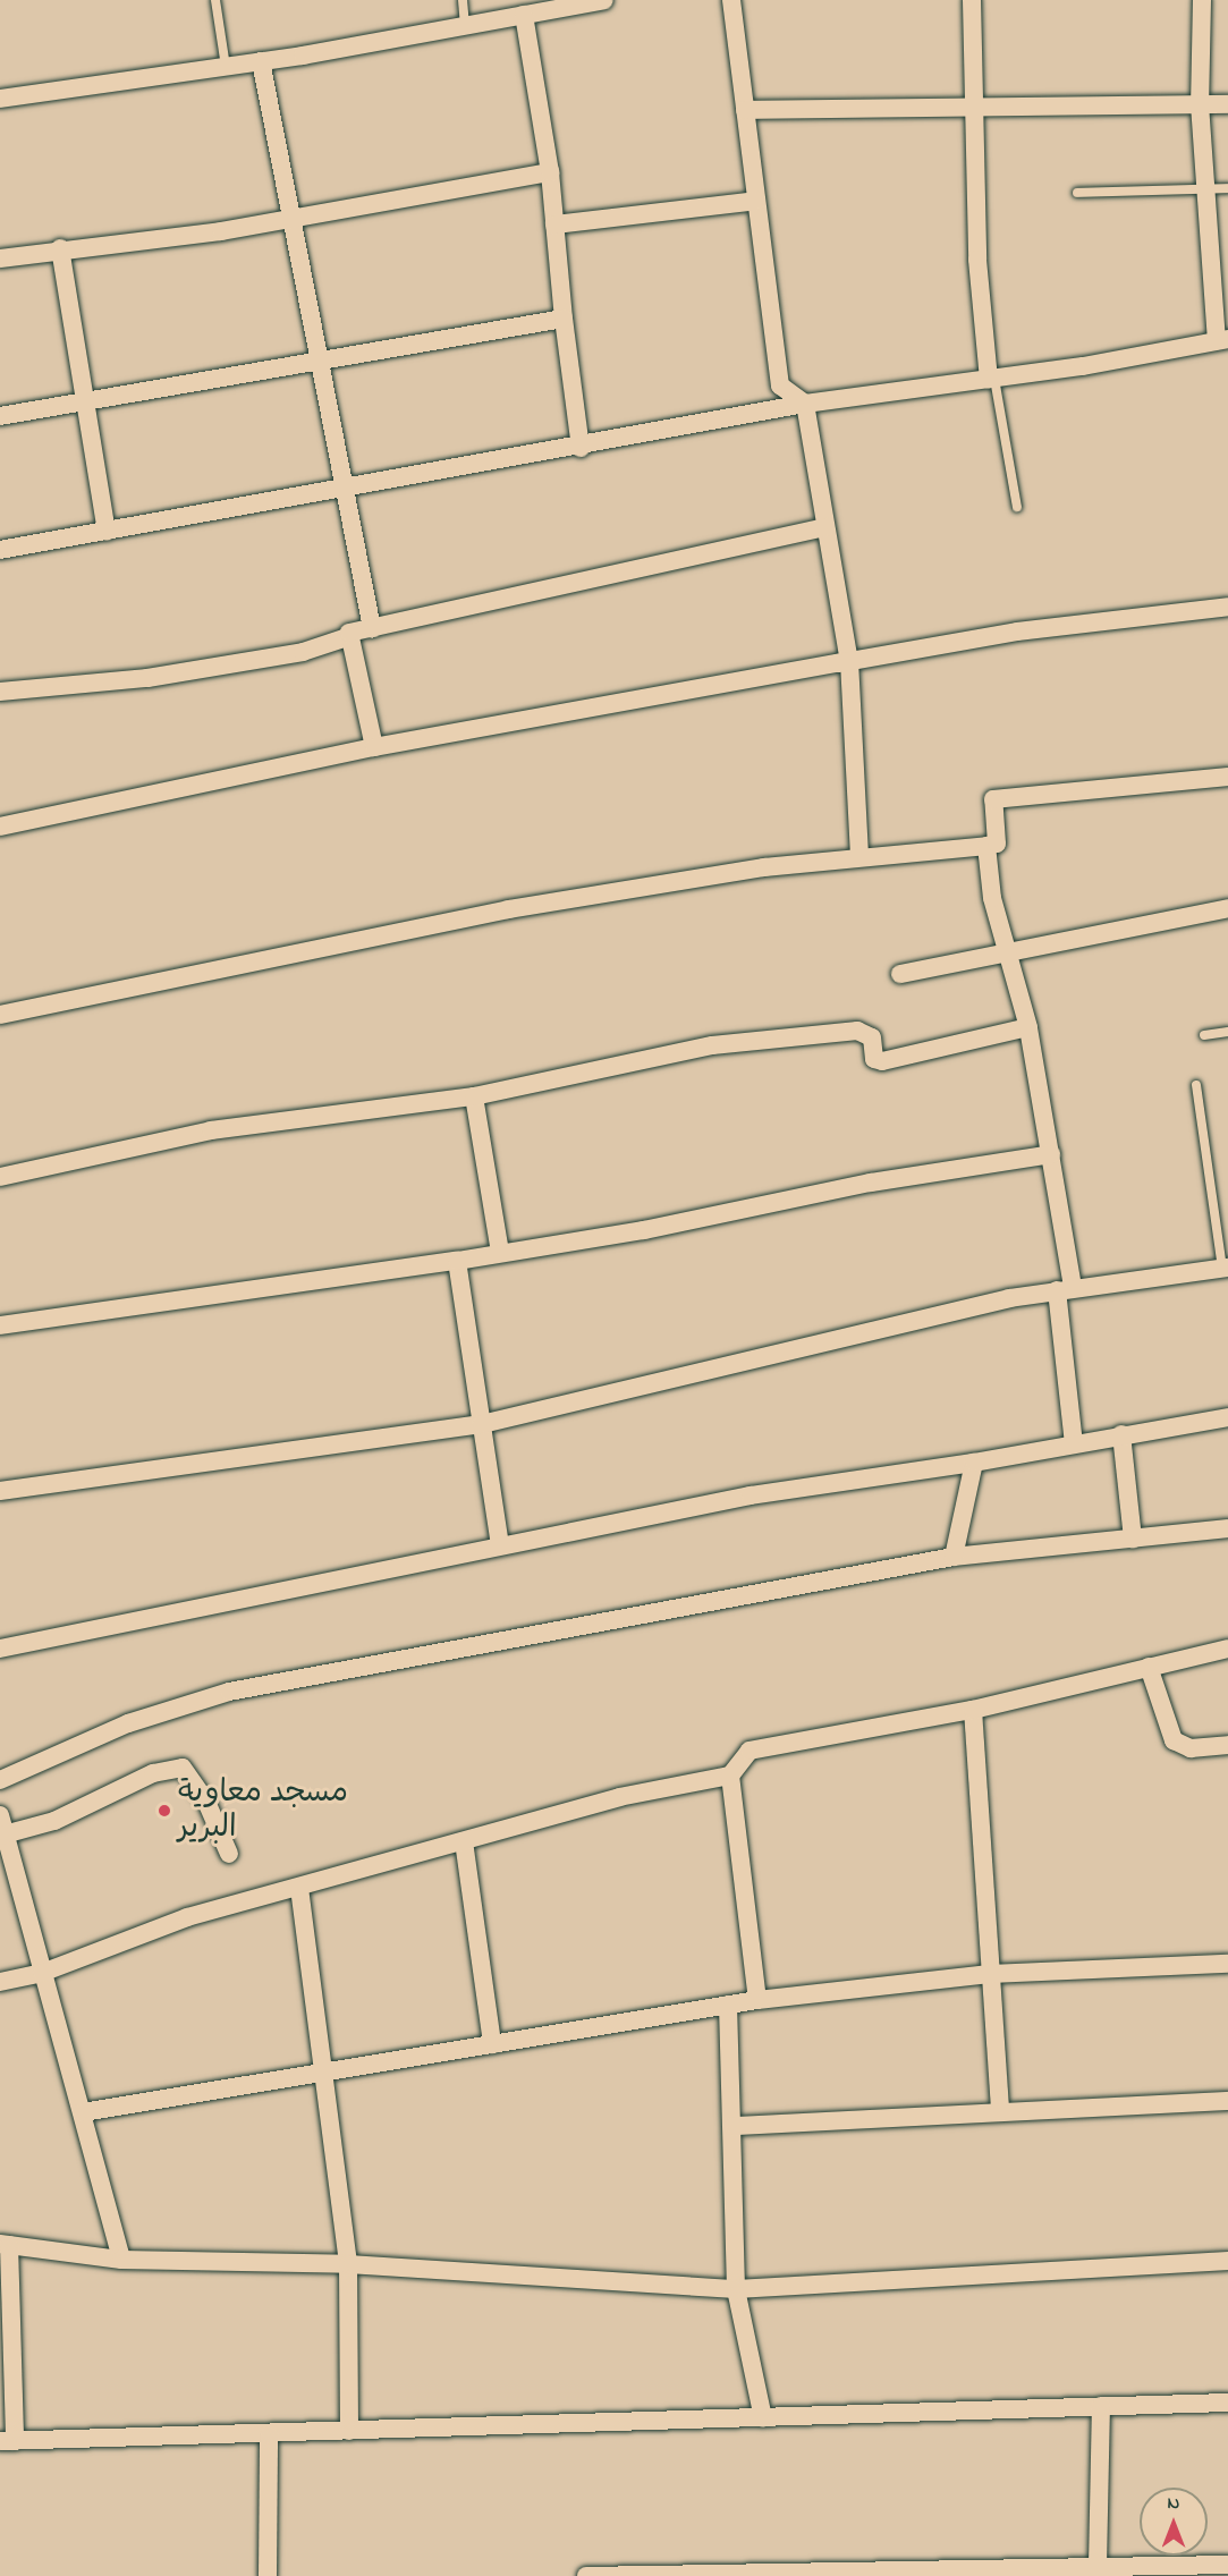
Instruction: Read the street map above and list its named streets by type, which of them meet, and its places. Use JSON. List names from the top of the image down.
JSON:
{
  "places": ["مسجد معاوية البرير"],
  "north": "top"
}
